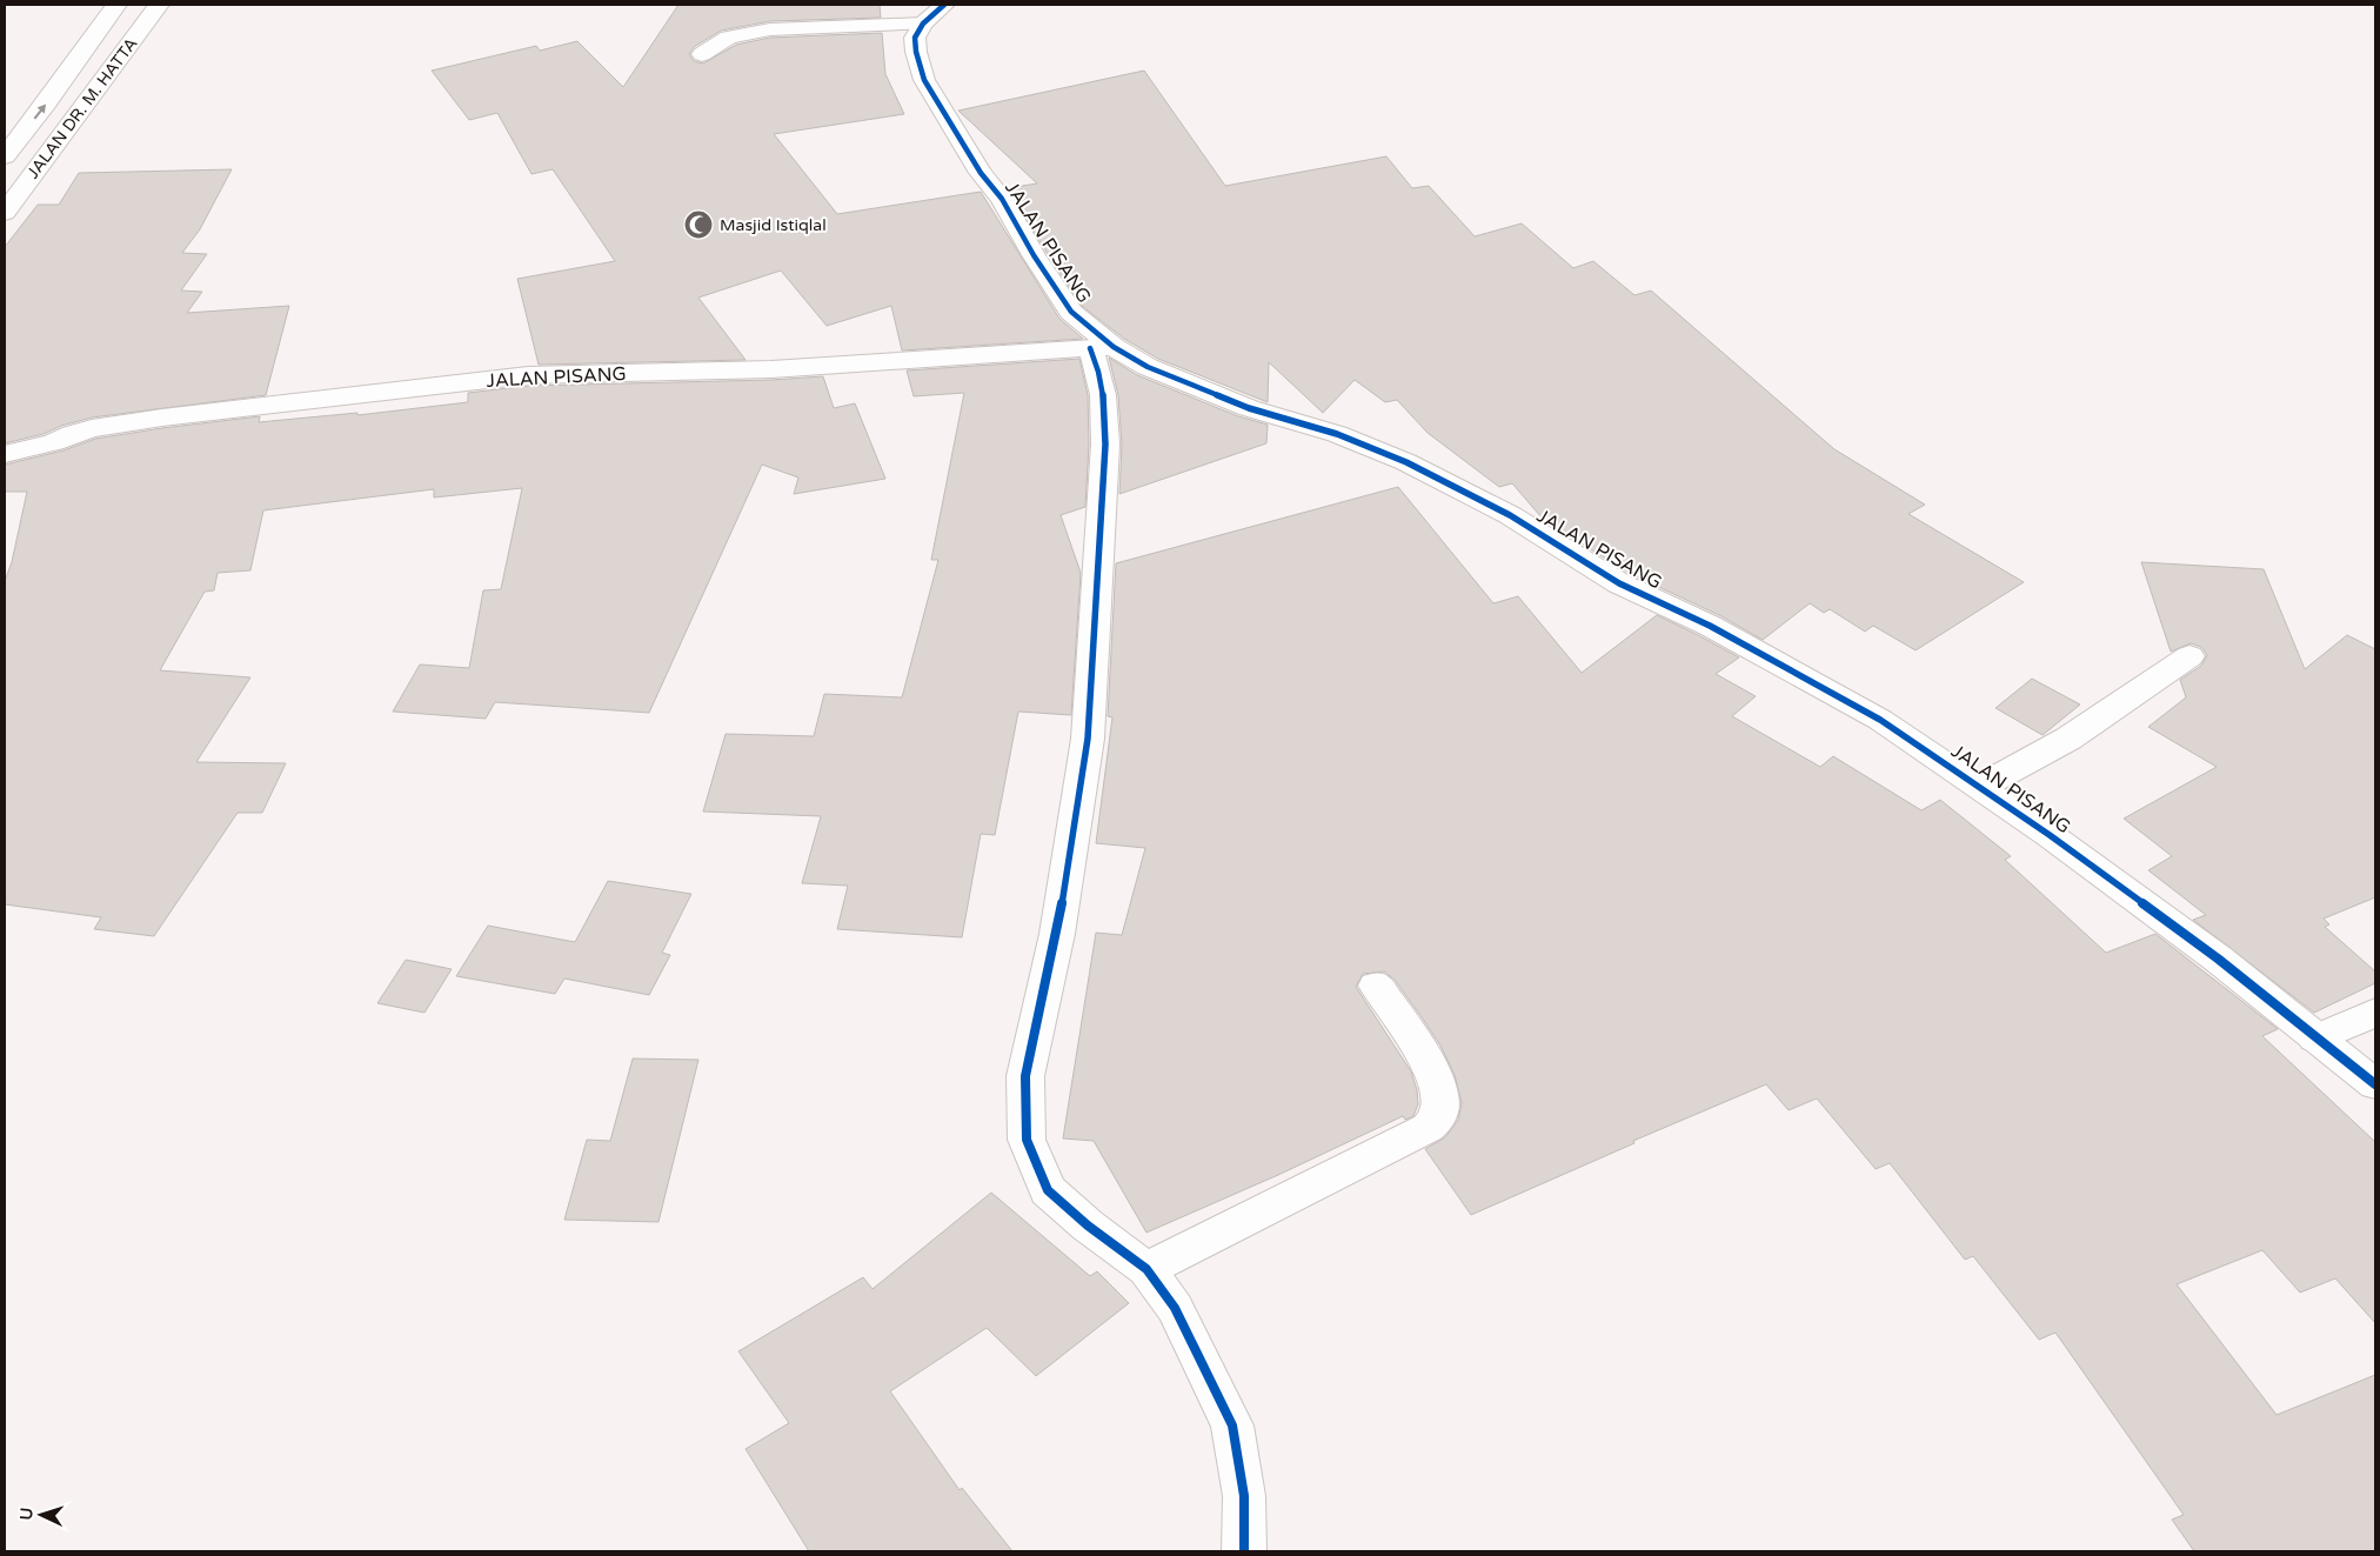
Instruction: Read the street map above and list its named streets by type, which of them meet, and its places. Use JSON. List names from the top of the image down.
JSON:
{
  "streets": {
    "street": ["JALAN DR. M. HATTA", "JALAN PISANG"]
  },
  "places": {
    "mosque": ["Masjid Istiqlal"]
  },
  "north": "left"
}
